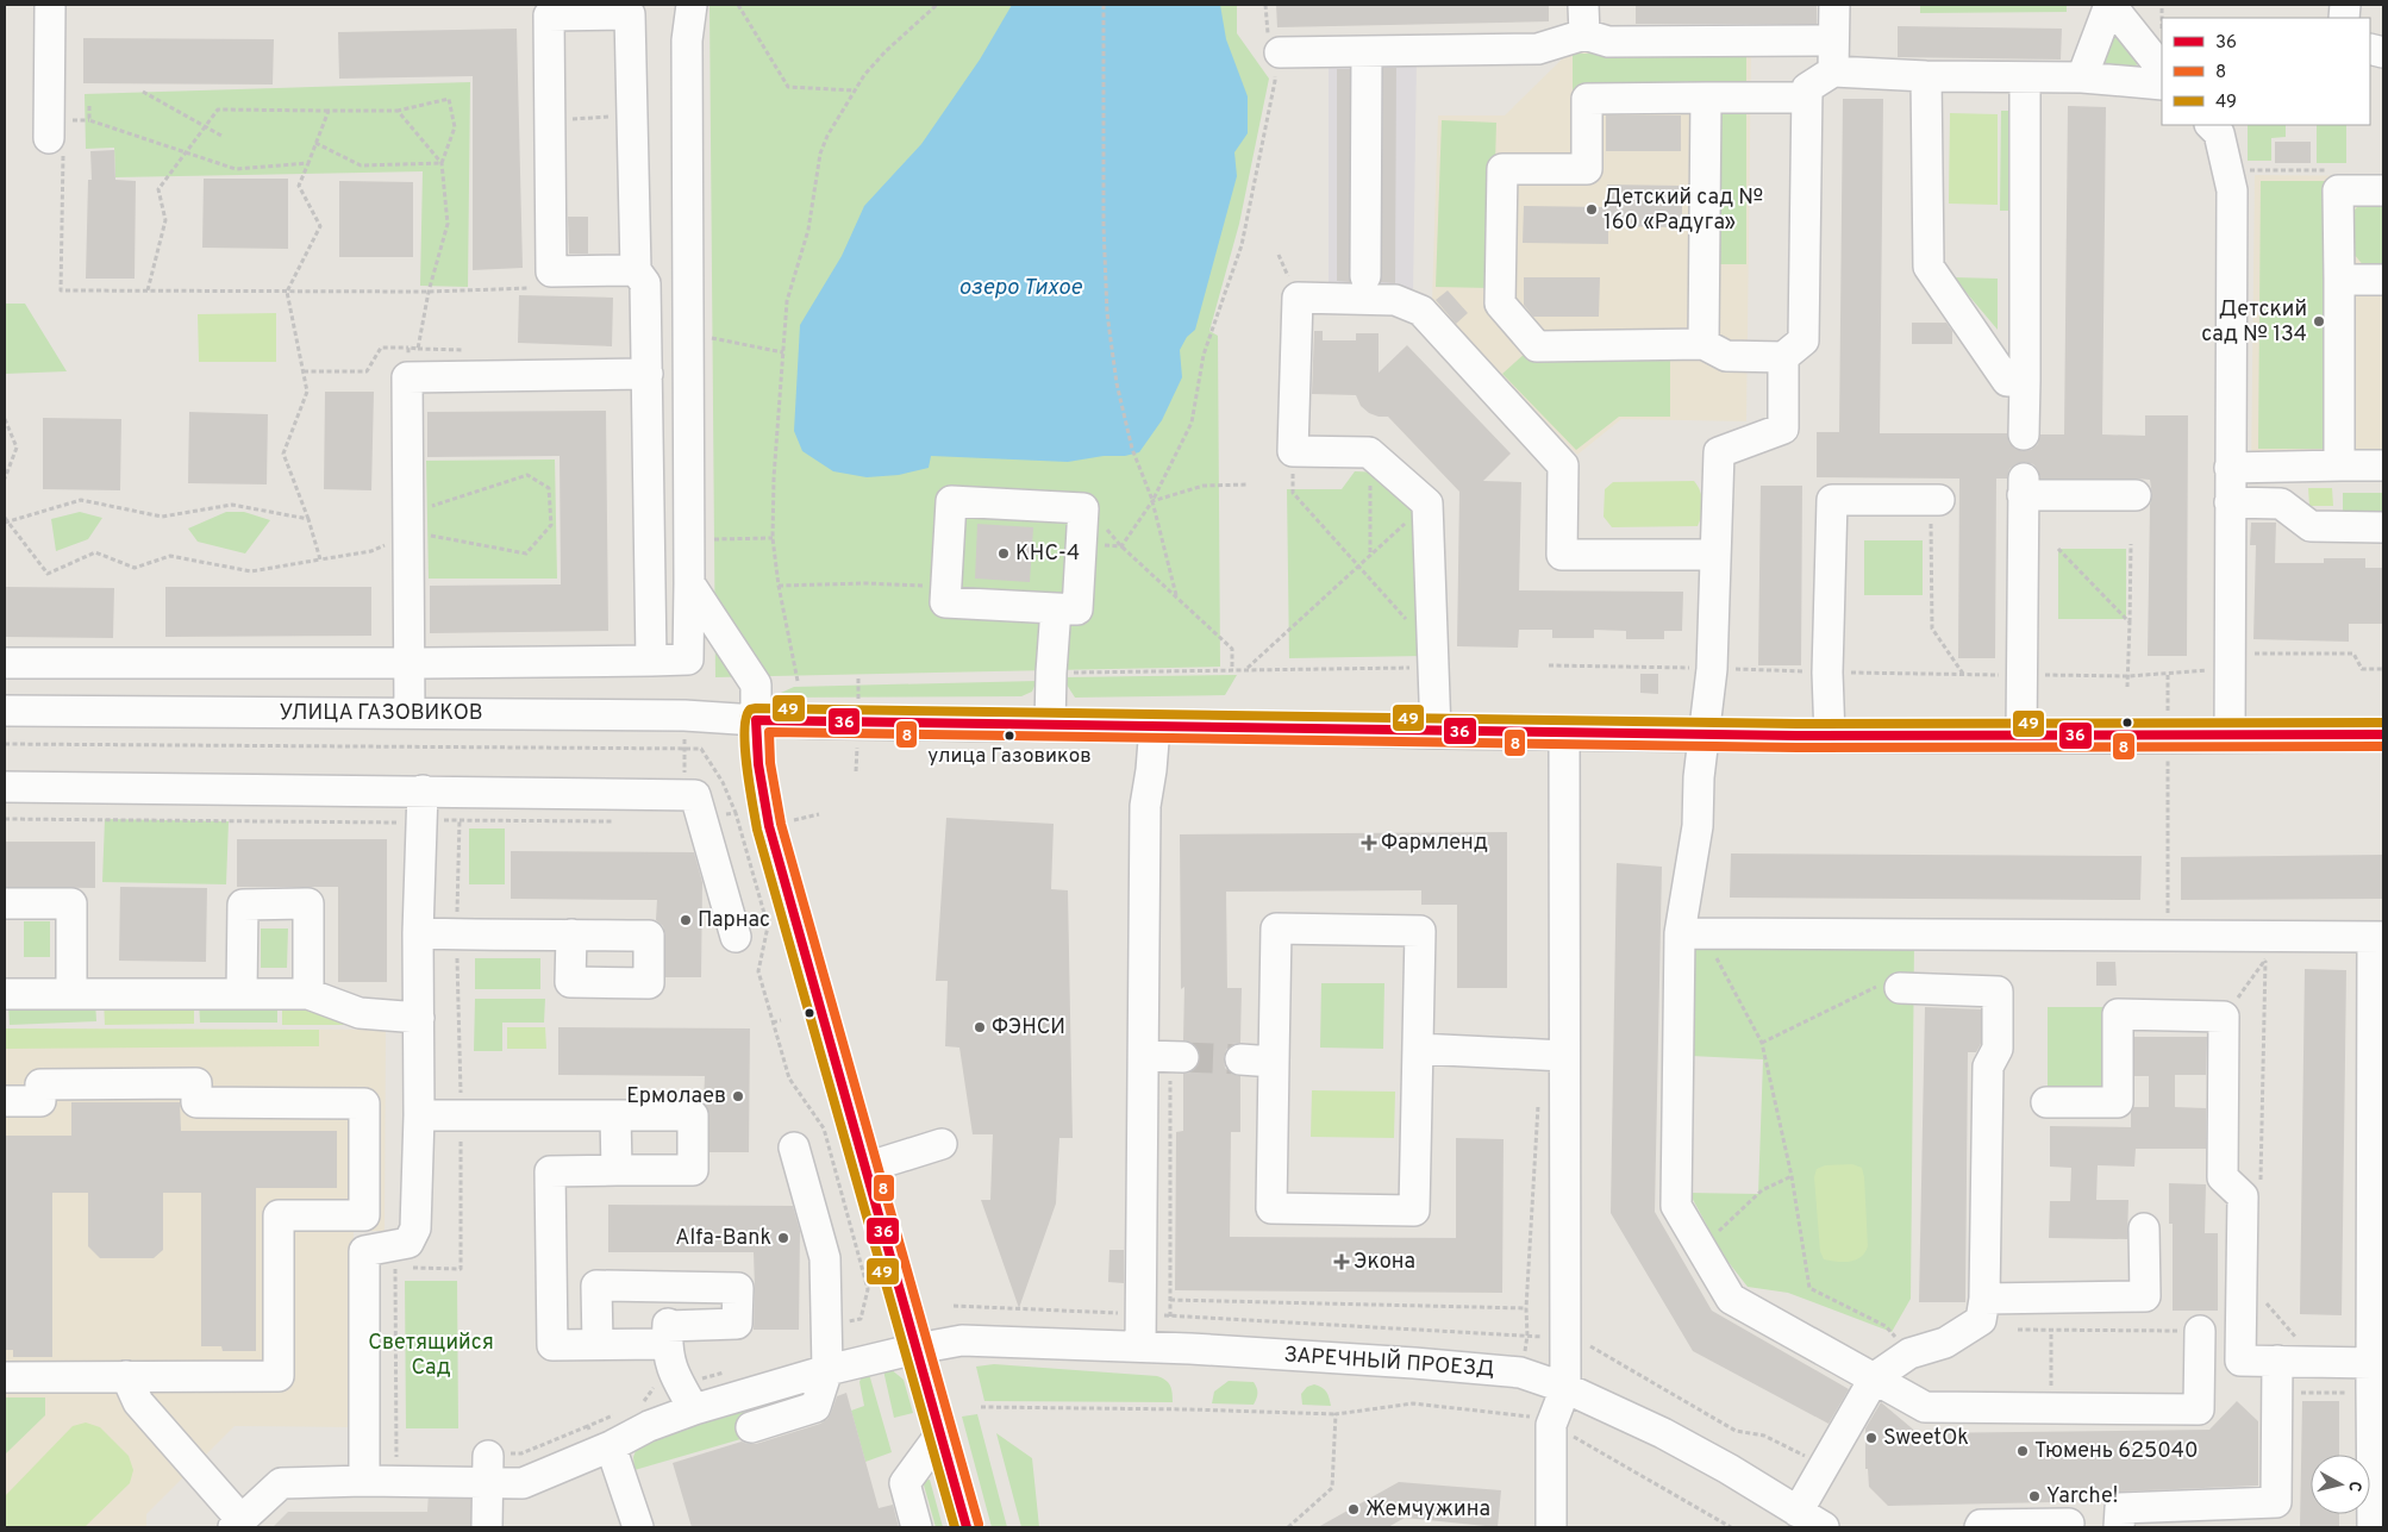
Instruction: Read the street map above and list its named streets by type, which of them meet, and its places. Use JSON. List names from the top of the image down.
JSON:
{
  "streets": {
    "main road": ["УЛИЦА ГАЗОВИКОВ"],
    "street": ["ЗАРЕЧНЫЙ ПРОЕЗД"]
  },
  "water": ["озеро Тихое"],
  "parks": ["Светящийся Сад"],
  "places": {
    "other": [
      "Детский сад № 160 «Радуга»",
      "Детский сад № 134",
      "КНС-4",
      "улица Газовиков",
      "Парнас",
      "ФЭНСИ",
      "Ермолаев",
      "Alfa-Bank",
      "SweetOk",
      "Тюмень 625040",
      "Yarche!",
      "Жемчужина"
    ],
    "health": ["Фармленд", "Экона"]
  },
  "lines": ["transit line 49", "transit line 36", "transit line 8"],
  "legend": ["36", "8", "49"],
  "north": "right"
}
